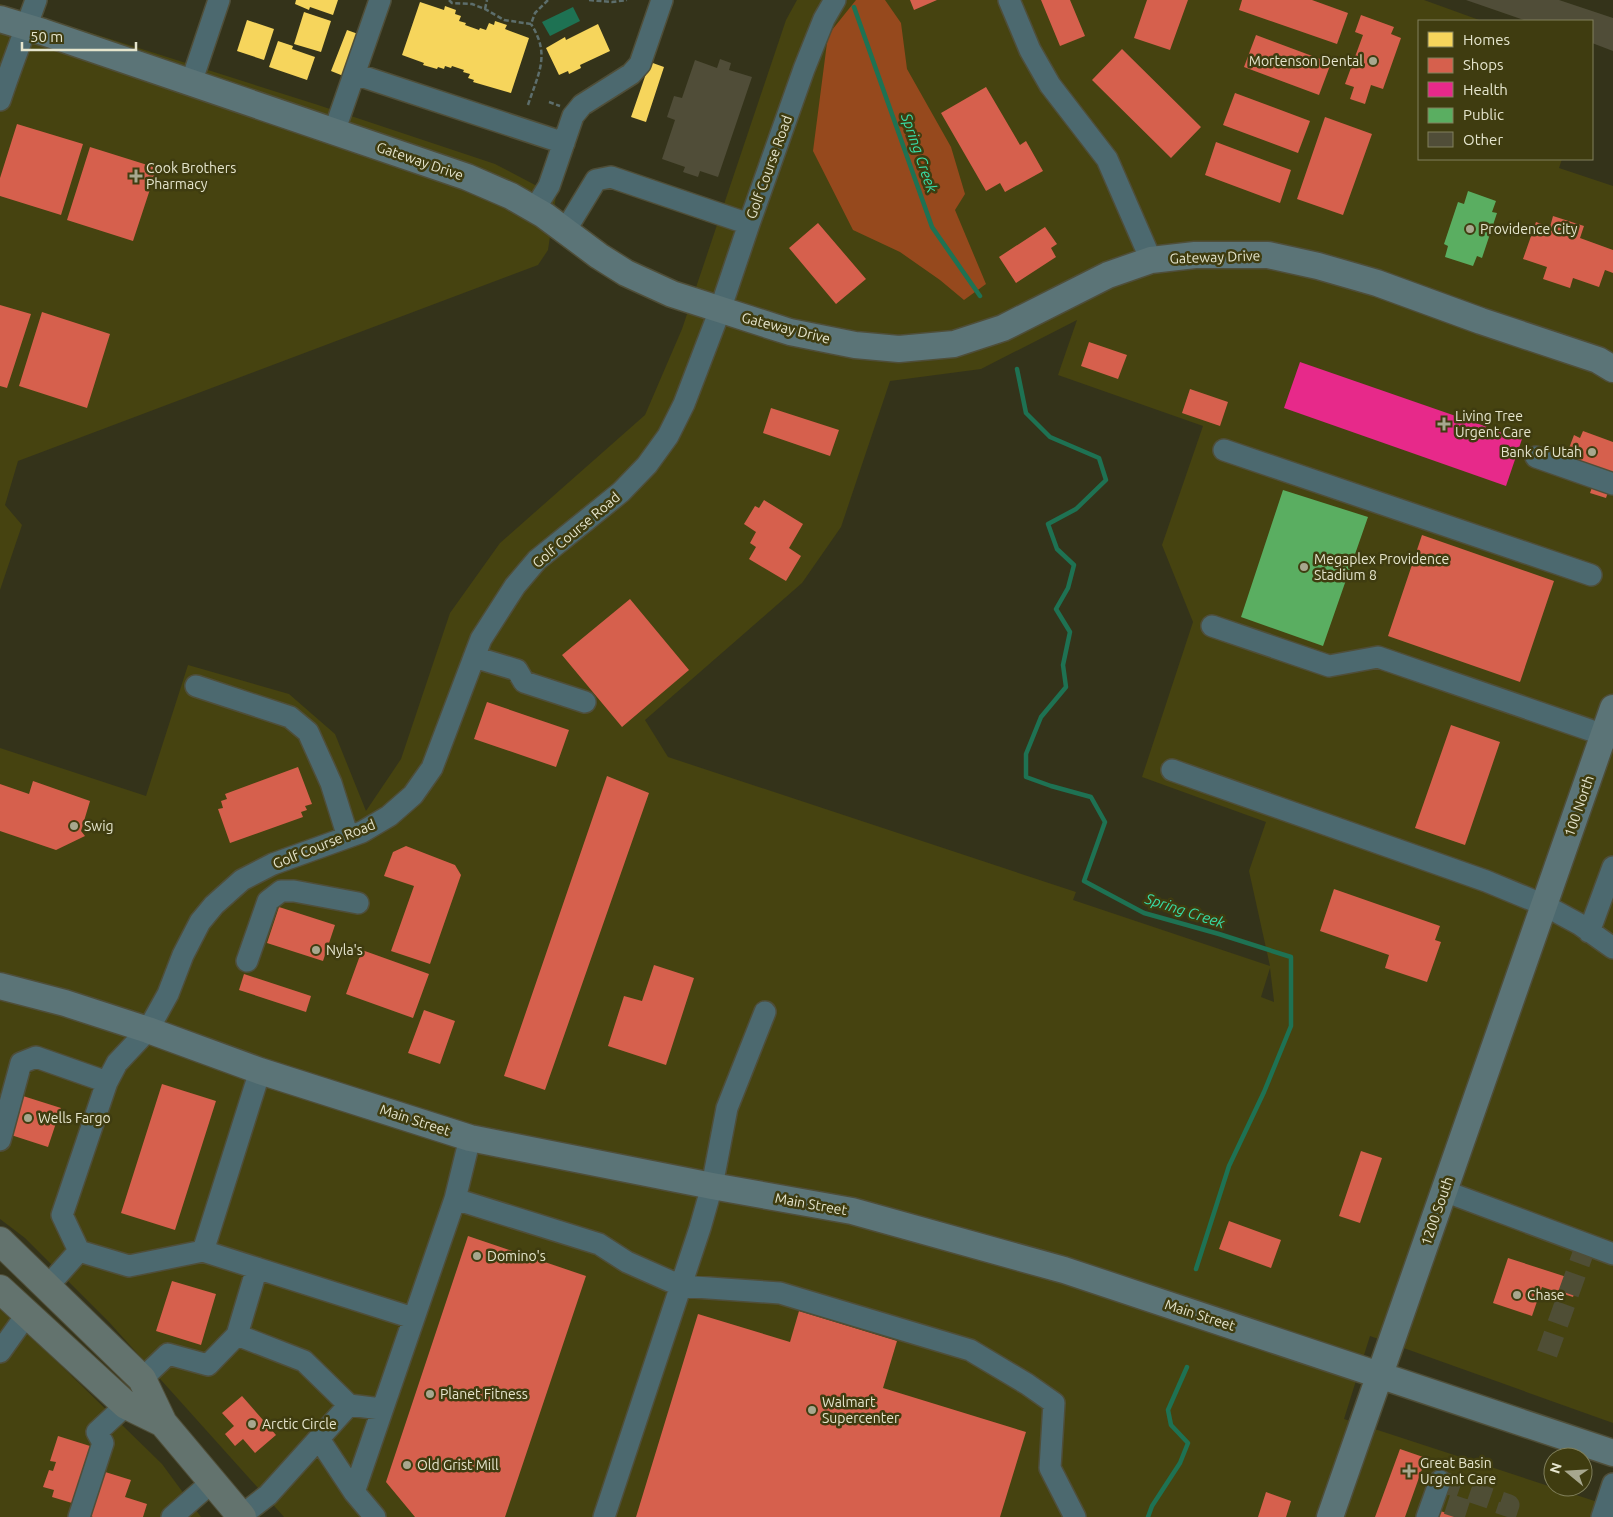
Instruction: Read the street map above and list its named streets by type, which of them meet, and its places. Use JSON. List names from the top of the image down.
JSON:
{
  "streets": {
    "main road": [
      "Gateway Drive",
      "100 North",
      "Main Street",
      "1200 South"
    ],
    "street": ["Golf Course Road"]
  },
  "crossings": [
    ["Gateway Drive", "Golf Course Road"],
    ["Golf Course Road", "Main Street"],
    ["100 North", "1200 South"],
    ["Main Street", "1200 South"]
  ],
  "water": ["Spring Creek"],
  "places": {
    "other": [
      "Mortenson Dental",
      "Providence City",
      "Bank of Utah",
      "Megaplex Providence Stadium 8",
      "Swig",
      "Nyla's",
      "Wells Fargo",
      "Domino's",
      "Chase",
      "Planet Fitness",
      "Walmart Supercenter",
      "Arctic Circle",
      "Old Grist Mill"
    ],
    "health": ["Cook Brothers Pharmacy", "Living Tree Urgent Care", "Great Basin Urgent Care"]
  },
  "legend": [
    "Homes",
    "Shops",
    "Health",
    "Public",
    "Other"
  ],
  "scale_bar": "50 m",
  "north": "left"
}
